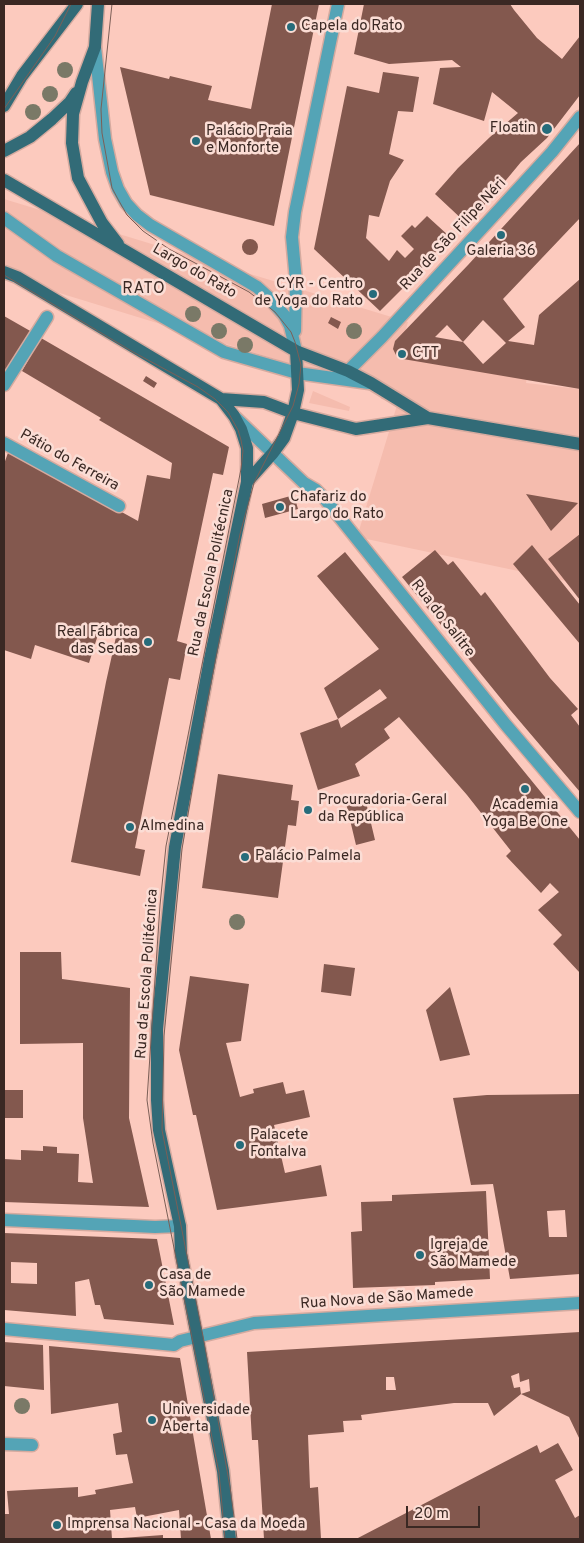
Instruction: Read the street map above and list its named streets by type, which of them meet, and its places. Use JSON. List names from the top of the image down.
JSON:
{
  "streets": {
    "main road": ["Largo do Rato", "Rua da Escola Politécnica"],
    "street": [
      "Rua de São Filipe Néri",
      "Pátio do Ferreira",
      "Rua do Salitre",
      "Rua Nova de São Mamede"
    ]
  },
  "crossings": [
    ["Rua de São Filipe Néri", "Largo do Rato"],
    ["Largo do Rato", "Rua da Escola Politécnica"],
    ["Rua da Escola Politécnica", "Rua do Salitre"],
    ["Rua da Escola Politécnica", "Rua Nova de São Mamede"]
  ],
  "districts": ["RATO"],
  "places": [
    "Capela do Rato",
    "Floatin",
    "Palácio Praia e Monforte",
    "Galeria 36",
    "CYR - Centro de Yoga do Rato",
    "CTT",
    "Chafariz do Largo do Rato",
    "Real Fábrica das Sedas",
    "Academia Yoga Be One",
    "Procuradoria-Geral da República",
    "Almedina",
    "Palácio Palmela",
    "Palacete Fontalva",
    "Igreja de São Mamede",
    "Casa de São Mamede",
    "Universidade Aberta",
    "Imprensa Nacional - Casa da Moeda"
  ],
  "scale_bar": "20 m"
}
